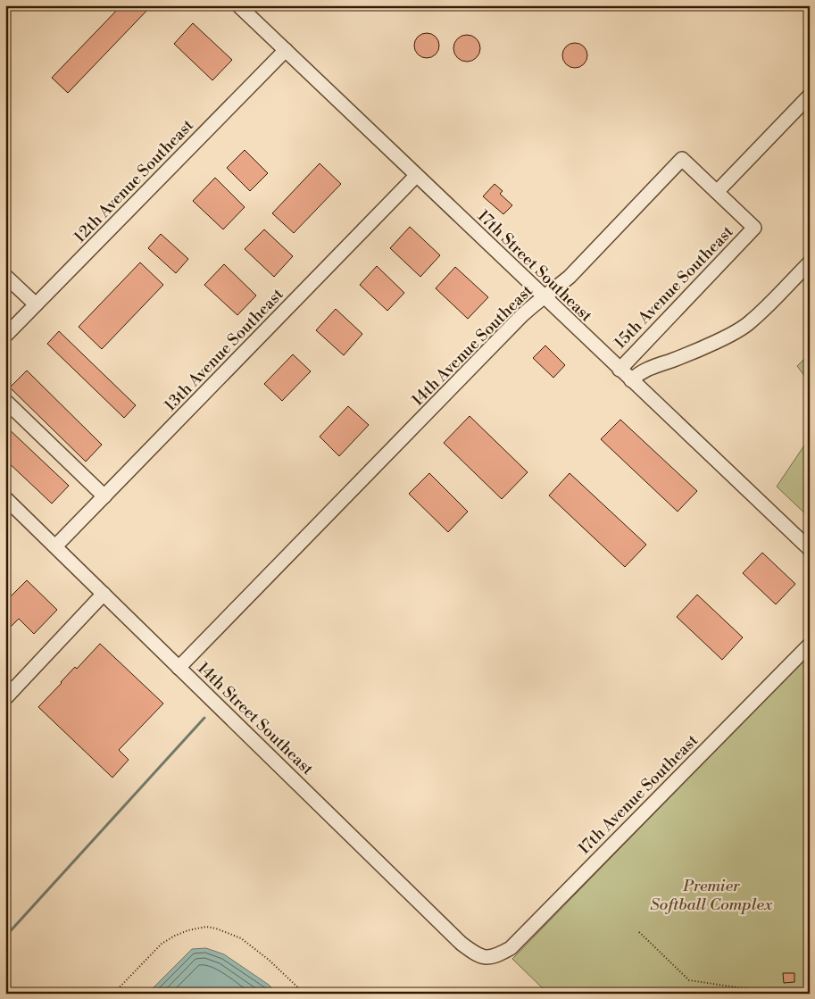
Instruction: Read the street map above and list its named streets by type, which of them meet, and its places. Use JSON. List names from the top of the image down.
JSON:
{
  "streets": {
    "street": [
      "12th Avenue Southeast",
      "17th Street Southeast",
      "15th Avenue Southeast",
      "14th Avenue Southeast",
      "13th Avenue Southeast",
      "14th Street Southeast",
      "17th Avenue Southeast"
    ]
  },
  "crossings": [
    ["12th Avenue Southeast", "17th Street Southeast"],
    ["17th Street Southeast", "15th Avenue Southeast"],
    ["17th Street Southeast", "14th Avenue Southeast"],
    ["17th Street Southeast", "13th Avenue Southeast"],
    ["15th Avenue Southeast", "14th Avenue Southeast"],
    ["14th Avenue Southeast", "14th Street Southeast"],
    ["13th Avenue Southeast", "14th Street Southeast"],
    ["14th Street Southeast", "17th Avenue Southeast"]
  ],
  "parks": ["Premier Softball Complex"]
}
